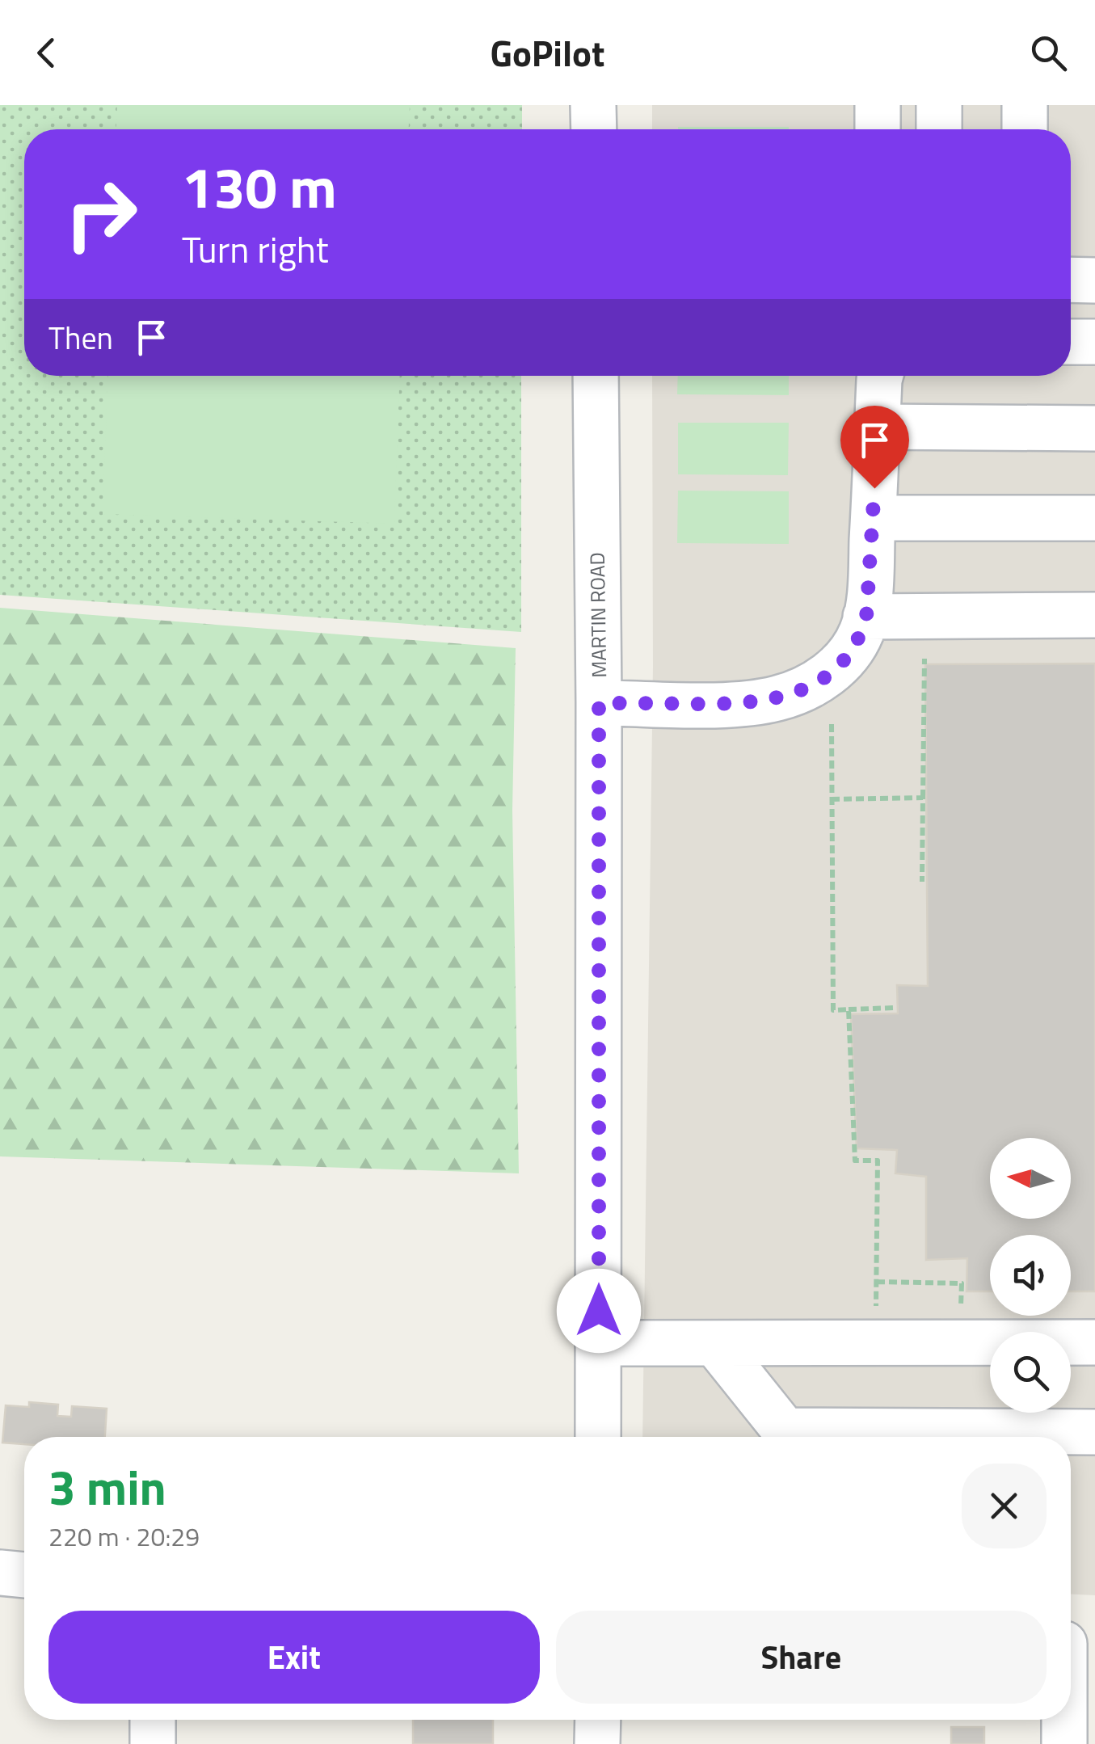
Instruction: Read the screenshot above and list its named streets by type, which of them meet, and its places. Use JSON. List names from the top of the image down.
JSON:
{
  "streets": {
    "street": ["MARTIN ROAD"]
  },
  "north": "left",
  "page": {
    "header": "GoPilot",
    "turn": ["130 m", "Turn right"],
    "then": "Then",
    "heading": ["3 min", "220 m · 20:29"],
    "buttons": ["Exit", "Share"]
  }
}
